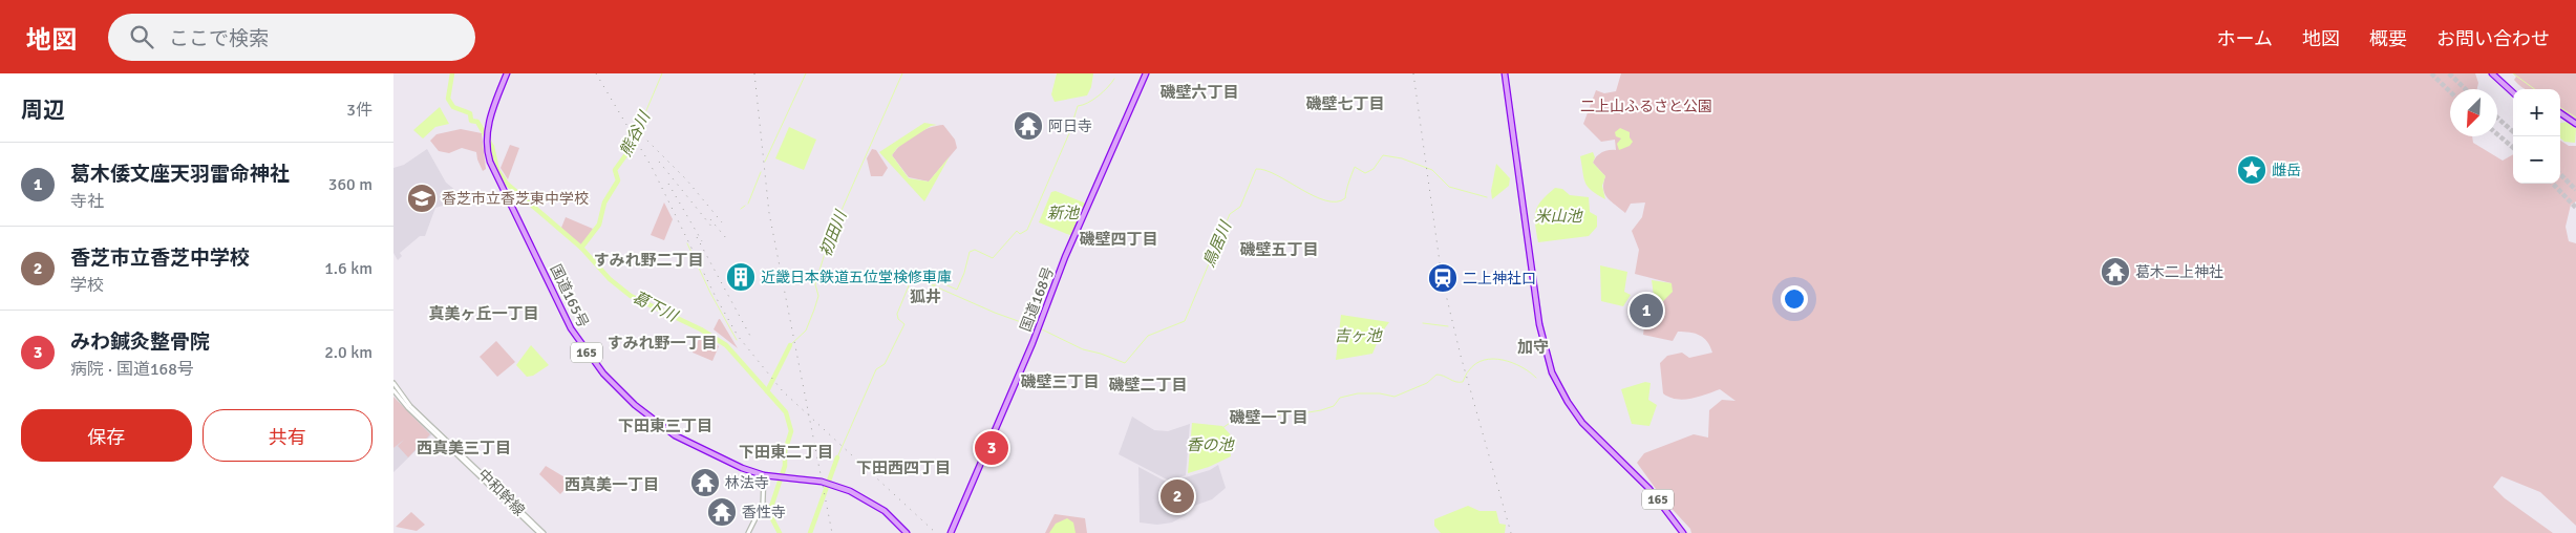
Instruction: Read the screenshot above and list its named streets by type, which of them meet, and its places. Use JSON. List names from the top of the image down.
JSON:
{
  "streets": {
    "highway": ["国道165号", "国道168号", "165"],
    "main road": ["中和幹線"]
  },
  "districts": [
    "磯壁六丁目",
    "磯壁七丁目",
    "磯壁四丁目",
    "磯壁五丁目",
    "すみれ野二丁目",
    "狐井",
    "真美ヶ丘一丁目",
    "すみれ野一丁目",
    "加守",
    "磯壁三丁目",
    "磯壁二丁目",
    "磯壁一丁目",
    "下田東三丁目",
    "西真美三丁目",
    "下田東二丁目",
    "下田西四丁目",
    "西真美一丁目"
  ],
  "water": [
    "熊谷川",
    "新池",
    "米山池",
    "初田川",
    "鳥居川",
    "葛下川",
    "吉ヶ池",
    "香の池"
  ],
  "parks": ["二上山ふるさと公園"],
  "places": {
    "temple": [
      "阿日寺",
      "葛木二上神社",
      "林法寺",
      "香性寺"
    ],
    "place": ["雌岳"],
    "school or university": ["香芝市立香芝東中学校"],
    "building": ["近畿日本鉄道五位堂検修車庫"],
    "station": ["二上神社口"]
  },
  "north": "bottom left",
  "page": {
    "header": "地図",
    "search": "ここで検索",
    "nav": [
      "ホーム",
      "地図",
      "概要",
      "お問い合わせ"
    ],
    "heading": ["周辺", "3件"],
    "map_buttons": ["+", "−"],
    "list": [
      {
        "mark": "1",
        "name": "葛木倭文座天羽雷命神社",
        "note": "寺社",
        "value": "360 m"
      },
      {
        "mark": "2",
        "name": "香芝市立香芝中学校",
        "note": "学校",
        "value": "1.6 km"
      },
      {
        "mark": "3",
        "name": "みわ鍼灸整骨院",
        "note": "病院 · 国道168号",
        "value": "2.0 km"
      }
    ],
    "pins": ["1", "3", "2"],
    "buttons": ["保存", "共有"]
  }
}
